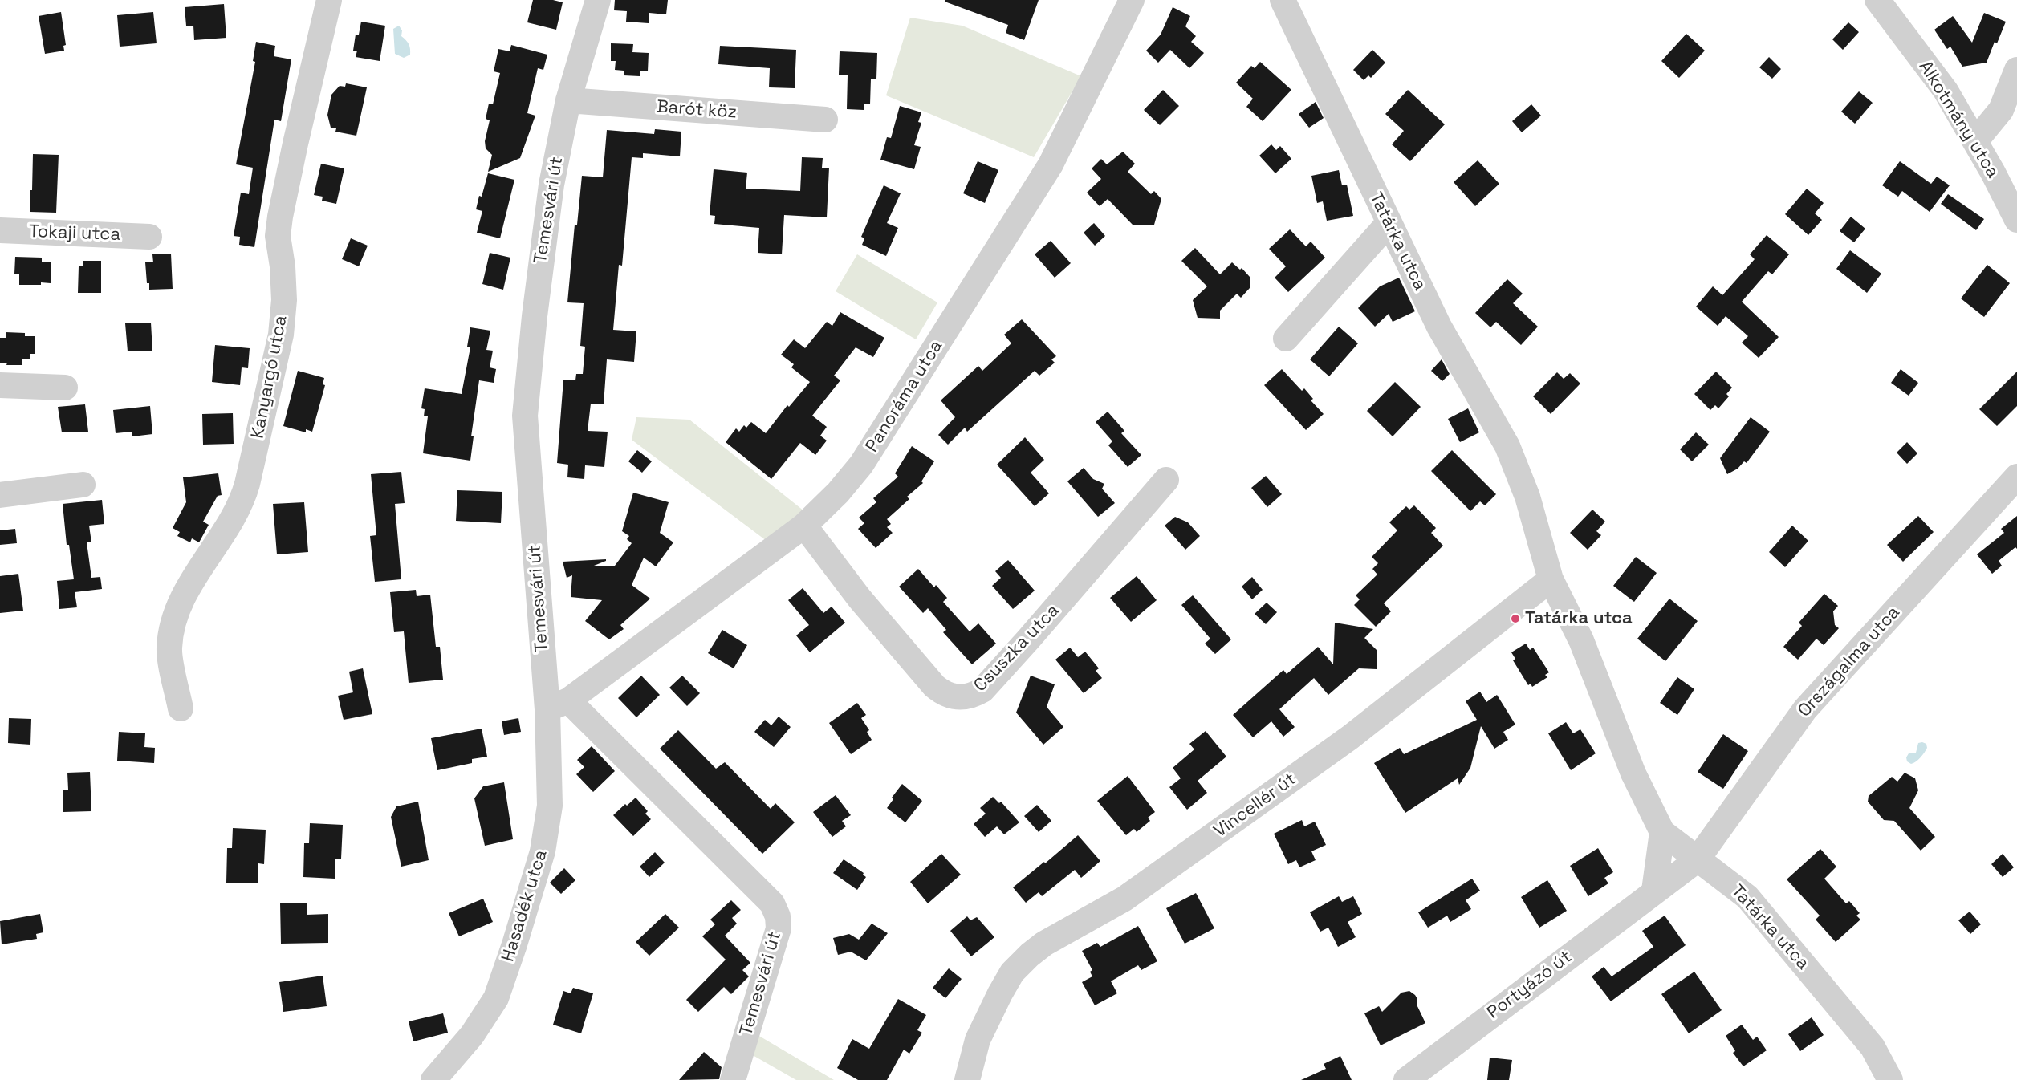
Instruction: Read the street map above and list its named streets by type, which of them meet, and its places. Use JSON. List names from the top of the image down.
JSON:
{
  "streets": {
    "street": [
      "Barót köz",
      "Alkotmány utca",
      "Temesvári út",
      "Tokaji utca",
      "Tatárka utca",
      "Kanyargó utca",
      "Panoráma utca",
      "Csuszka utca",
      "Országalma utca",
      "Vincellér út",
      "Hasadék utca",
      "Portyázó út"
    ]
  },
  "crossings": [
    ["Barót köz", "Temesvári út"],
    ["Temesvári út", "Panoráma utca"],
    ["Temesvári út", "Hasadék utca"],
    ["Tatárka utca", "Országalma utca"],
    ["Tatárka utca", "Vincellér út"],
    ["Tatárka utca", "Portyázó út"],
    ["Panoráma utca", "Csuszka utca"],
    ["Panoráma utca", "Hasadék utca"],
    ["Országalma utca", "Portyázó út"]
  ],
  "places": ["Tatárka utca"]
}
